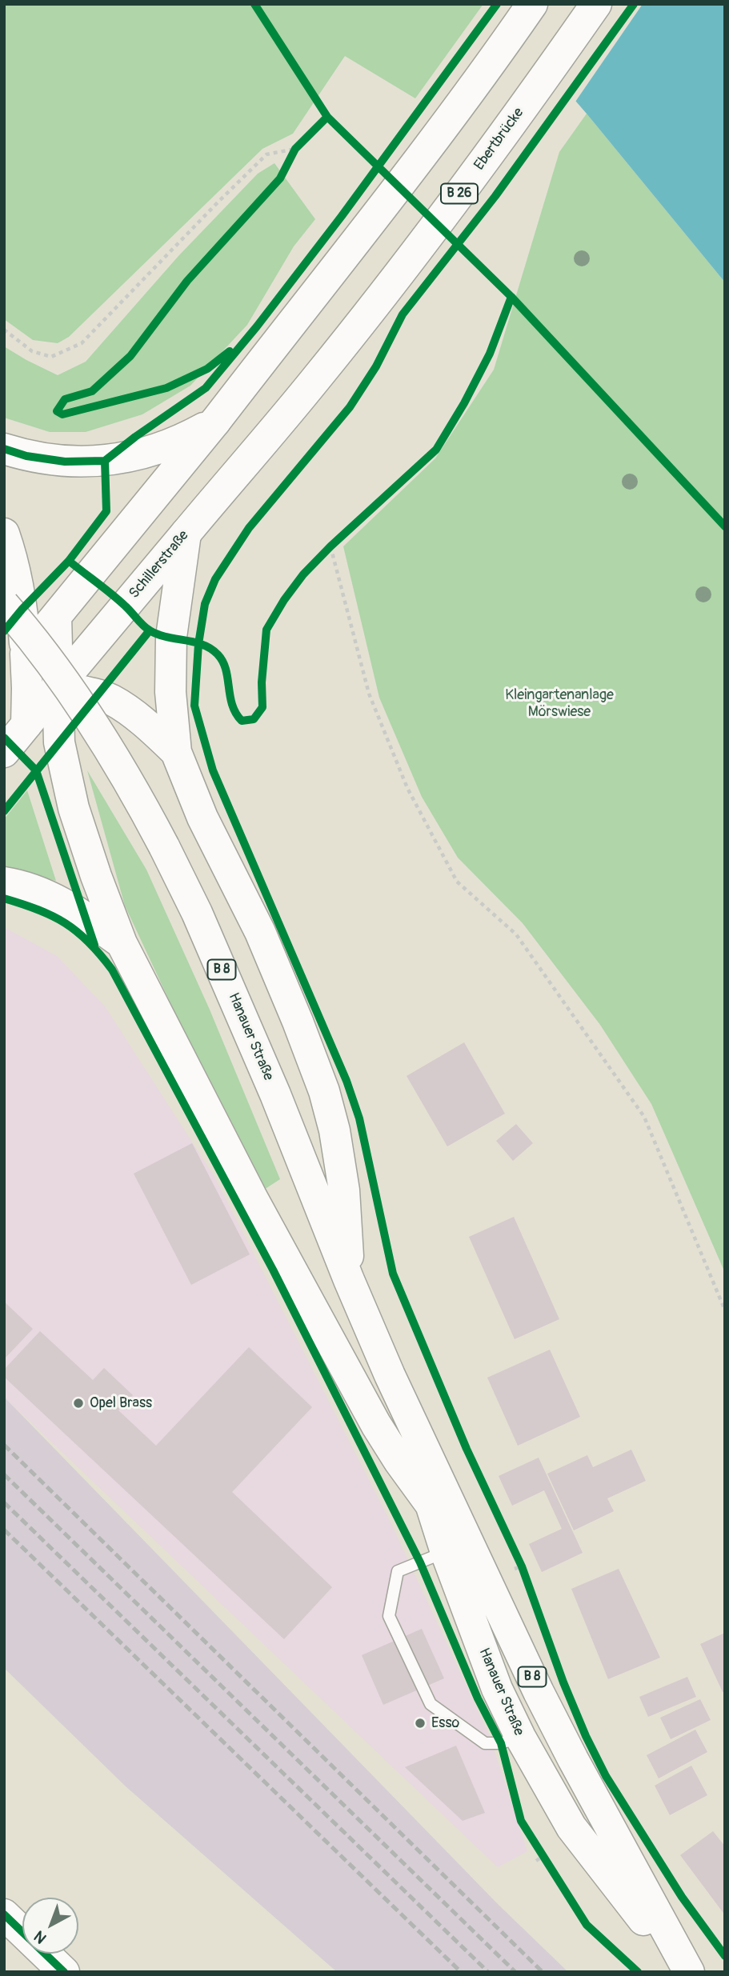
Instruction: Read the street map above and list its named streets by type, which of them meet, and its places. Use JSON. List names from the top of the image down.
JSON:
{
  "streets": {
    "main road": [
      "Ebertbrücke",
      "B 26",
      "Schillerstraße",
      "B 8",
      "Hanauer Straße"
    ]
  },
  "crossings": [
    ["Ebertbrücke", "Schillerstraße"]
  ],
  "parks": ["Kleingartenanlage Mörswiese"],
  "places": ["Opel Brass", "Esso"],
  "north": "bottom left"
}
